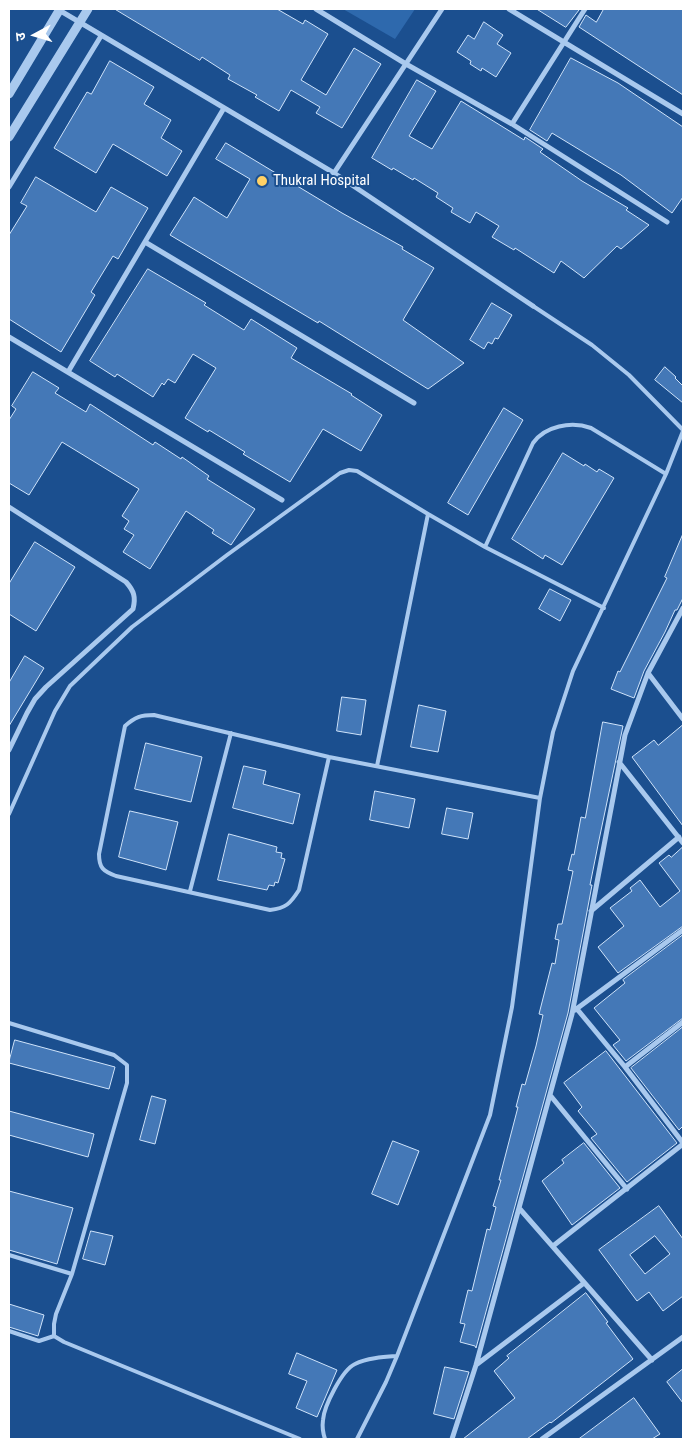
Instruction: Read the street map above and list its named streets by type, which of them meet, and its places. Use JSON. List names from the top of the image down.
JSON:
{
  "places": ["Thukral Hospital"],
  "north": "left"
}
